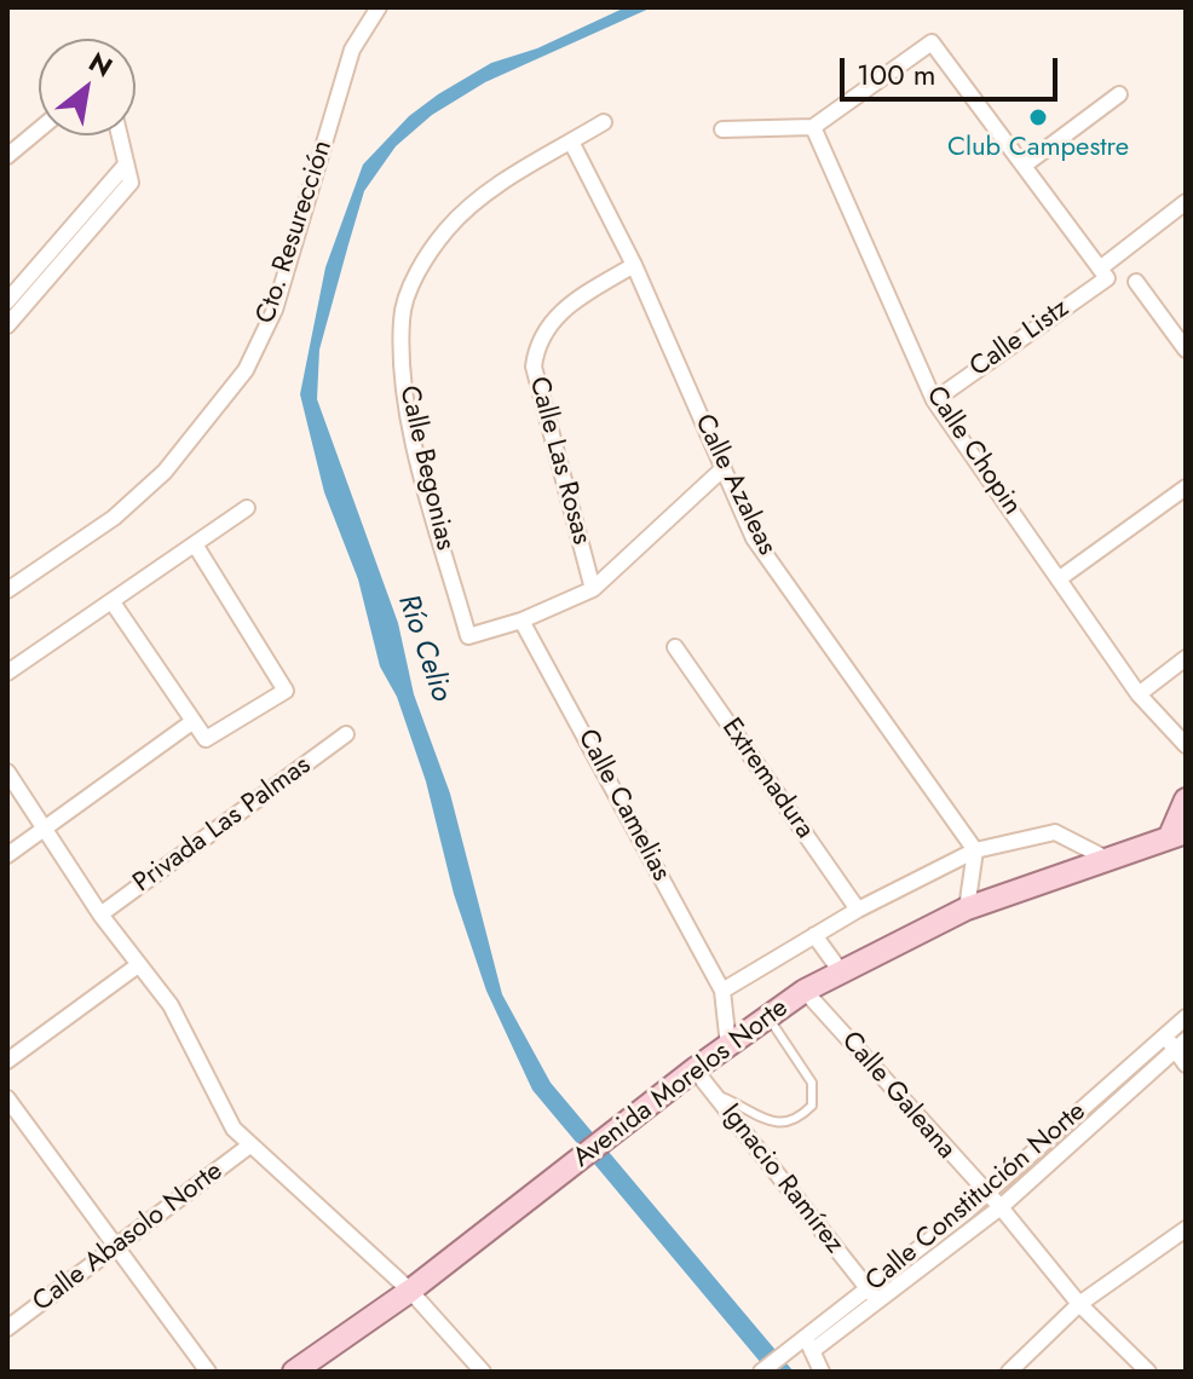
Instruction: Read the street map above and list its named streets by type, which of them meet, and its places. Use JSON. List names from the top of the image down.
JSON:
{
  "streets": {
    "main road": ["Avenida Morelos Norte"],
    "street": [
      "Cto. Resurección",
      "Calle Listz",
      "Calle Chopin",
      "Calle Las Rosas",
      "Calle Begonias",
      "Calle Azaleas",
      "Extremadura",
      "Calle Camelias",
      "Privada Las Palmas",
      "Calle Galeana",
      "Ignacio Ramírez",
      "Calle Constitución Norte",
      "Calle Abasolo Norte"
    ]
  },
  "crossings": [
    ["Calle Listz", "Calle Chopin"],
    ["Calle Las Rosas", "Calle Azaleas"],
    ["Calle Begonias", "Calle Azaleas"],
    ["Calle Begonias", "Calle Camelias"],
    ["Calle Azaleas", "Avenida Morelos Norte"],
    ["Extremadura", "Avenida Morelos Norte"],
    ["Calle Camelias", "Avenida Morelos Norte"],
    ["Avenida Morelos Norte", "Calle Galeana"],
    ["Avenida Morelos Norte", "Ignacio Ramírez"],
    ["Calle Galeana", "Calle Constitución Norte"],
    ["Ignacio Ramírez", "Calle Constitución Norte"]
  ],
  "water": ["Río Celio"],
  "places": ["Club Campestre"],
  "scale_bar": "100 m",
  "north": "top right"
}
